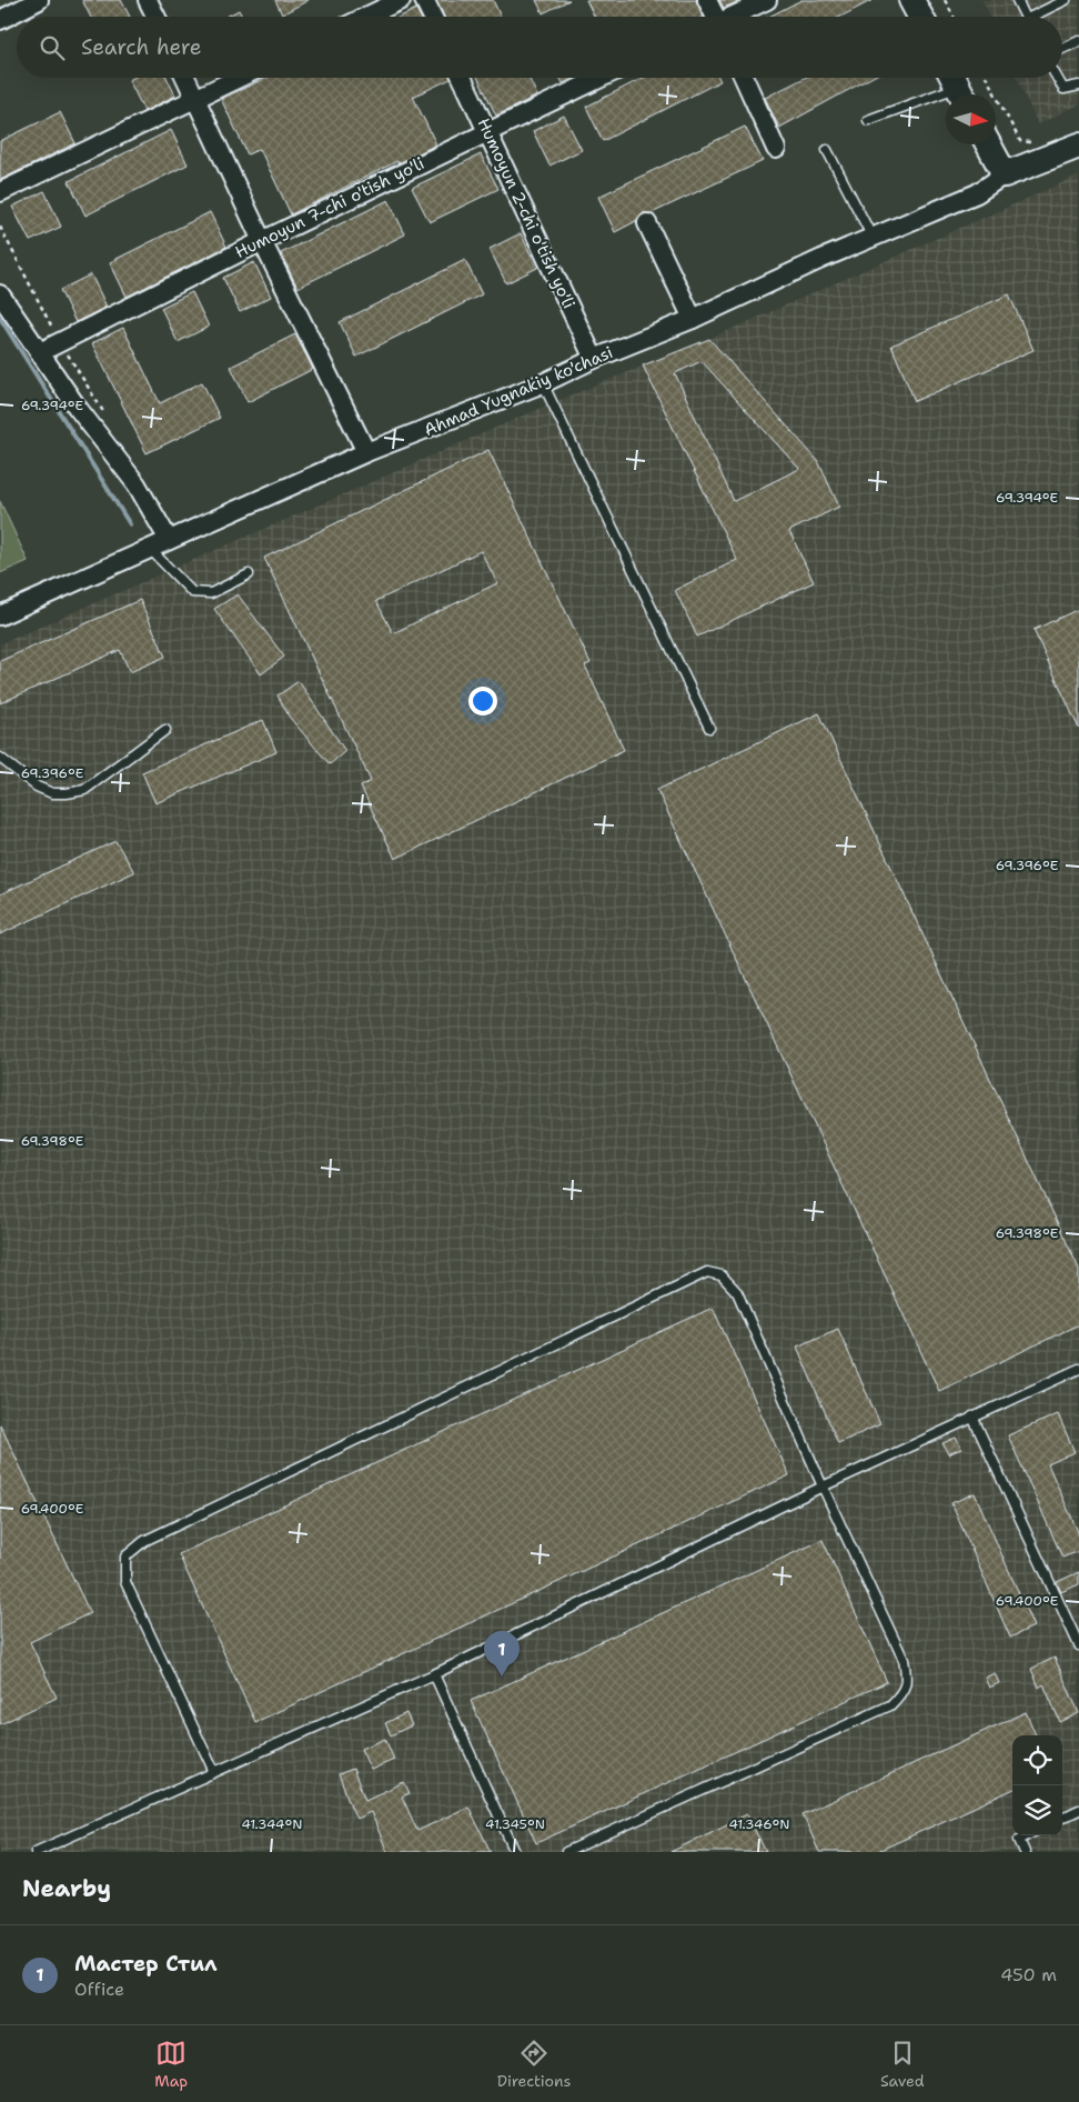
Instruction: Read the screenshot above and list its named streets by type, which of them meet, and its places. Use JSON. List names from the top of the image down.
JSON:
{
  "streets": {
    "street": ["Humoyun 7-chi o'tish yo'li", "Humoyun 2-chi o'tish yo'li", "Ahmad Yugnakiy ko'chasi"]
  },
  "crossings": [
    ["Humoyun 7-chi o'tish yo'li", "Humoyun 2-chi o'tish yo'li"],
    ["Humoyun 2-chi o'tish yo'li", "Ahmad Yugnakiy ko'chasi"]
  ],
  "north": "right",
  "page": {
    "search": "Search here",
    "pins": "1",
    "heading": "Nearby",
    "list": [
      {
        "mark": "1",
        "name": "Мастер Стил",
        "note": "Office",
        "value": "450 m"
      }
    ],
    "nav": ["Map", "Directions", "Saved"]
  },
  "coordinates": [
    "69.394°E",
    "69.396°E",
    "69.398°E",
    "69.400°E",
    "41.344°N",
    "41.345°N",
    "41.346°N"
  ]
}
